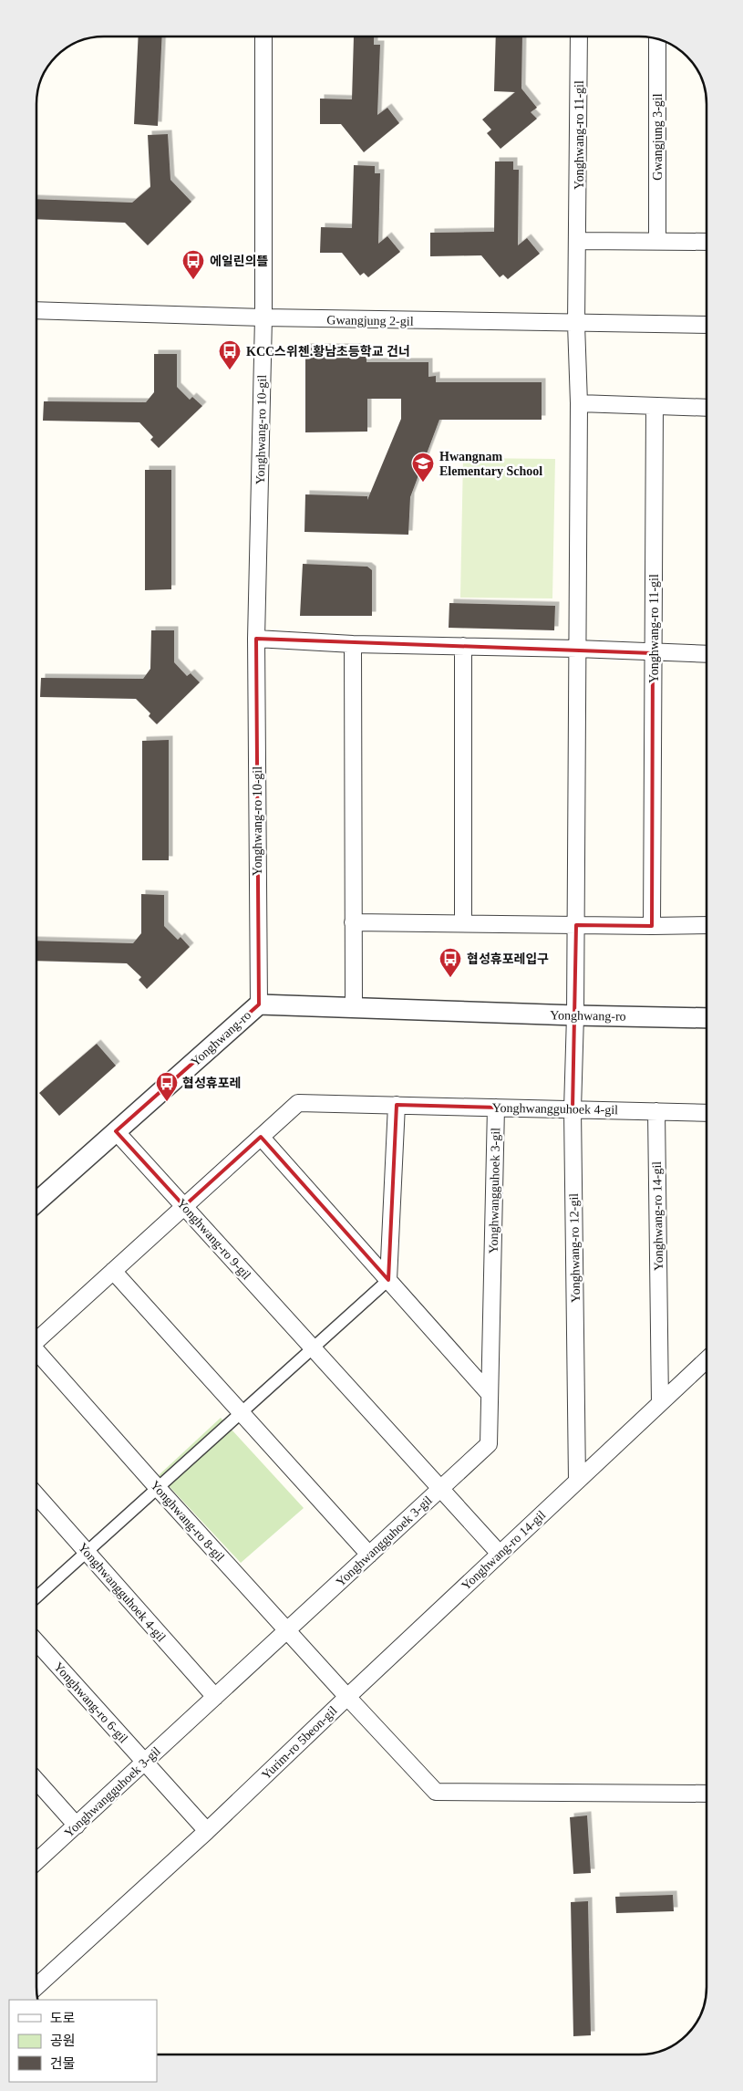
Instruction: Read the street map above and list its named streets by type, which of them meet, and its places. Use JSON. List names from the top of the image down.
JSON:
{
  "streets": {
    "street": [
      "Yonghwang-ro 11-gil",
      "Gwangjung 3-gil",
      "Gwangjung 2-gil",
      "Yonghwang-ro 10-gil",
      "Yonghwang-ro",
      "Yonghwangguhoek 4-gil",
      "Yonghwangguhoek 3-gil",
      "Yonghwang-ro 14-gil",
      "Yonghwang-ro 9-gil",
      "Yonghwang-ro 12-gil",
      "Yonghwang-ro 8-gil",
      "Yonghwang-ro 6-gil",
      "Yurim-ro 5beon-gil"
    ]
  },
  "crossings": [
    ["Yonghwang-ro 11-gil", "Gwangjung 2-gil"],
    ["Yonghwang-ro 11-gil", "Yonghwang-ro"],
    ["Yonghwang-ro 11-gil", "Yonghwang-ro 12-gil"],
    ["Gwangjung 2-gil", "Yonghwang-ro 10-gil"],
    ["Yonghwang-ro 10-gil", "Yonghwang-ro"],
    ["Yonghwang-ro", "Yonghwang-ro 9-gil"],
    ["Yonghwang-ro", "Yonghwang-ro 12-gil"],
    ["Yonghwangguhoek 4-gil", "Yonghwangguhoek 3-gil"],
    ["Yonghwangguhoek 4-gil", "Yonghwang-ro 14-gil"],
    ["Yonghwangguhoek 4-gil", "Yonghwang-ro 9-gil"],
    ["Yonghwangguhoek 4-gil", "Yonghwang-ro 12-gil"],
    ["Yonghwangguhoek 3-gil", "Yonghwang-ro 9-gil"],
    ["Yonghwangguhoek 3-gil", "Yonghwang-ro 8-gil"],
    ["Yonghwangguhoek 3-gil", "Yonghwang-ro 6-gil"],
    ["Yonghwang-ro 14-gil", "Yonghwang-ro 9-gil"],
    ["Yonghwang-ro 14-gil", "Yonghwang-ro 12-gil"],
    ["Yonghwang-ro 14-gil", "Yonghwang-ro 8-gil"],
    ["Yonghwang-ro 14-gil", "Yurim-ro 5beon-gil"],
    ["Yonghwang-ro 8-gil", "Yurim-ro 5beon-gil"],
    ["Yonghwang-ro 6-gil", "Yurim-ro 5beon-gil"]
  ],
  "places": {
    "bus stop": [
      "에일린의뜰",
      "KCC스위첸.황남초등학교 건너",
      "협성휴포레입구",
      "협성휴포레"
    ],
    "school or university": ["Hwangnam Elementary School"]
  },
  "legend": ["도로", "공원", "건물"]
}
